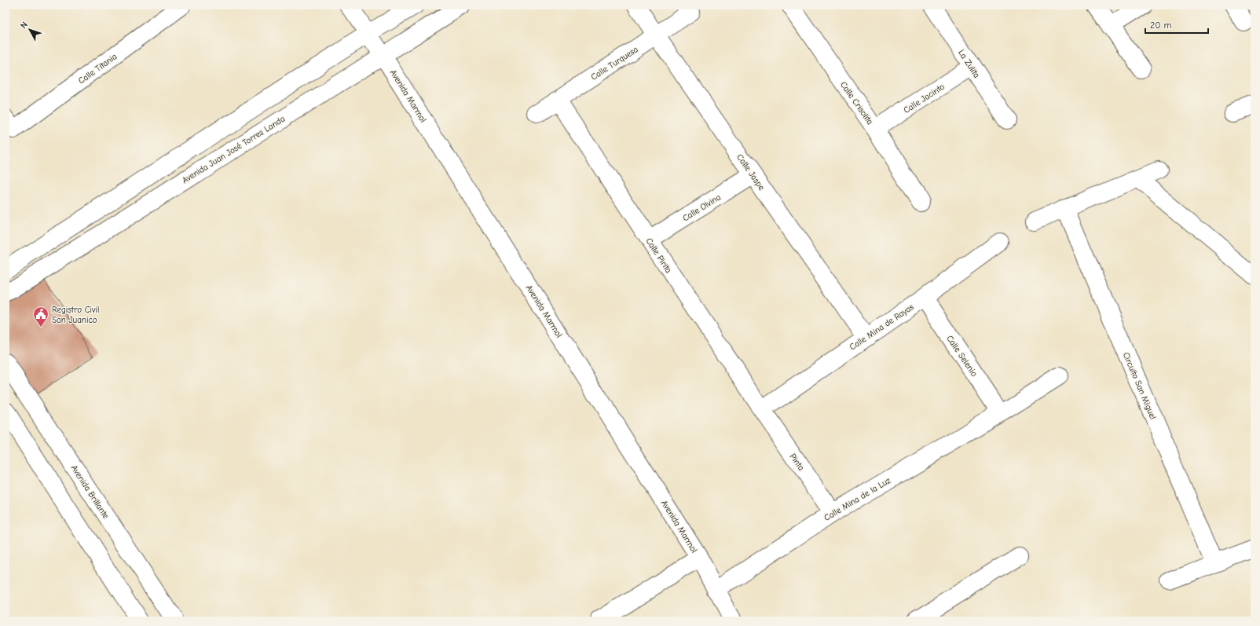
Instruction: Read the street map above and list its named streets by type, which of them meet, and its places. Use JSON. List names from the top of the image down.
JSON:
{
  "streets": {
    "street": [
      "Calle Turquesa",
      "La Zulita",
      "Calle Titania",
      "Avenida Marmol",
      "Calle Jacinto",
      "Calle Crisolita",
      "Avenida Juan José Torres Landa",
      "Calle Jaspe",
      "Calle Olvina",
      "Calle Pirita",
      "Calle Mina de Rayas",
      "Calle Selenio",
      "Circuito San Miguel",
      "Pinta",
      "Avenida Brillante",
      "Calle Mina de la Luz"
    ]
  },
  "crossings": [
    ["Calle Turquesa", "Calle Jaspe"],
    ["Calle Turquesa", "Calle Pirita"],
    ["La Zulita", "Calle Jacinto"],
    ["Avenida Marmol", "Avenida Juan José Torres Landa"],
    ["Avenida Marmol", "Calle Mina de la Luz"],
    ["Calle Jacinto", "Calle Crisolita"],
    ["Calle Jaspe", "Calle Olvina"],
    ["Calle Jaspe", "Calle Mina de Rayas"],
    ["Calle Olvina", "Calle Pirita"],
    ["Calle Pirita", "Calle Mina de Rayas"],
    ["Calle Pirita", "Pinta"],
    ["Calle Mina de Rayas", "Calle Selenio"],
    ["Calle Mina de Rayas", "Pinta"],
    ["Calle Selenio", "Calle Mina de la Luz"],
    ["Pinta", "Calle Mina de la Luz"]
  ],
  "places": {
    "public building": ["Registro Civil San Juanico"]
  },
  "scale_bar": "20 m",
  "north": "top left"
}
